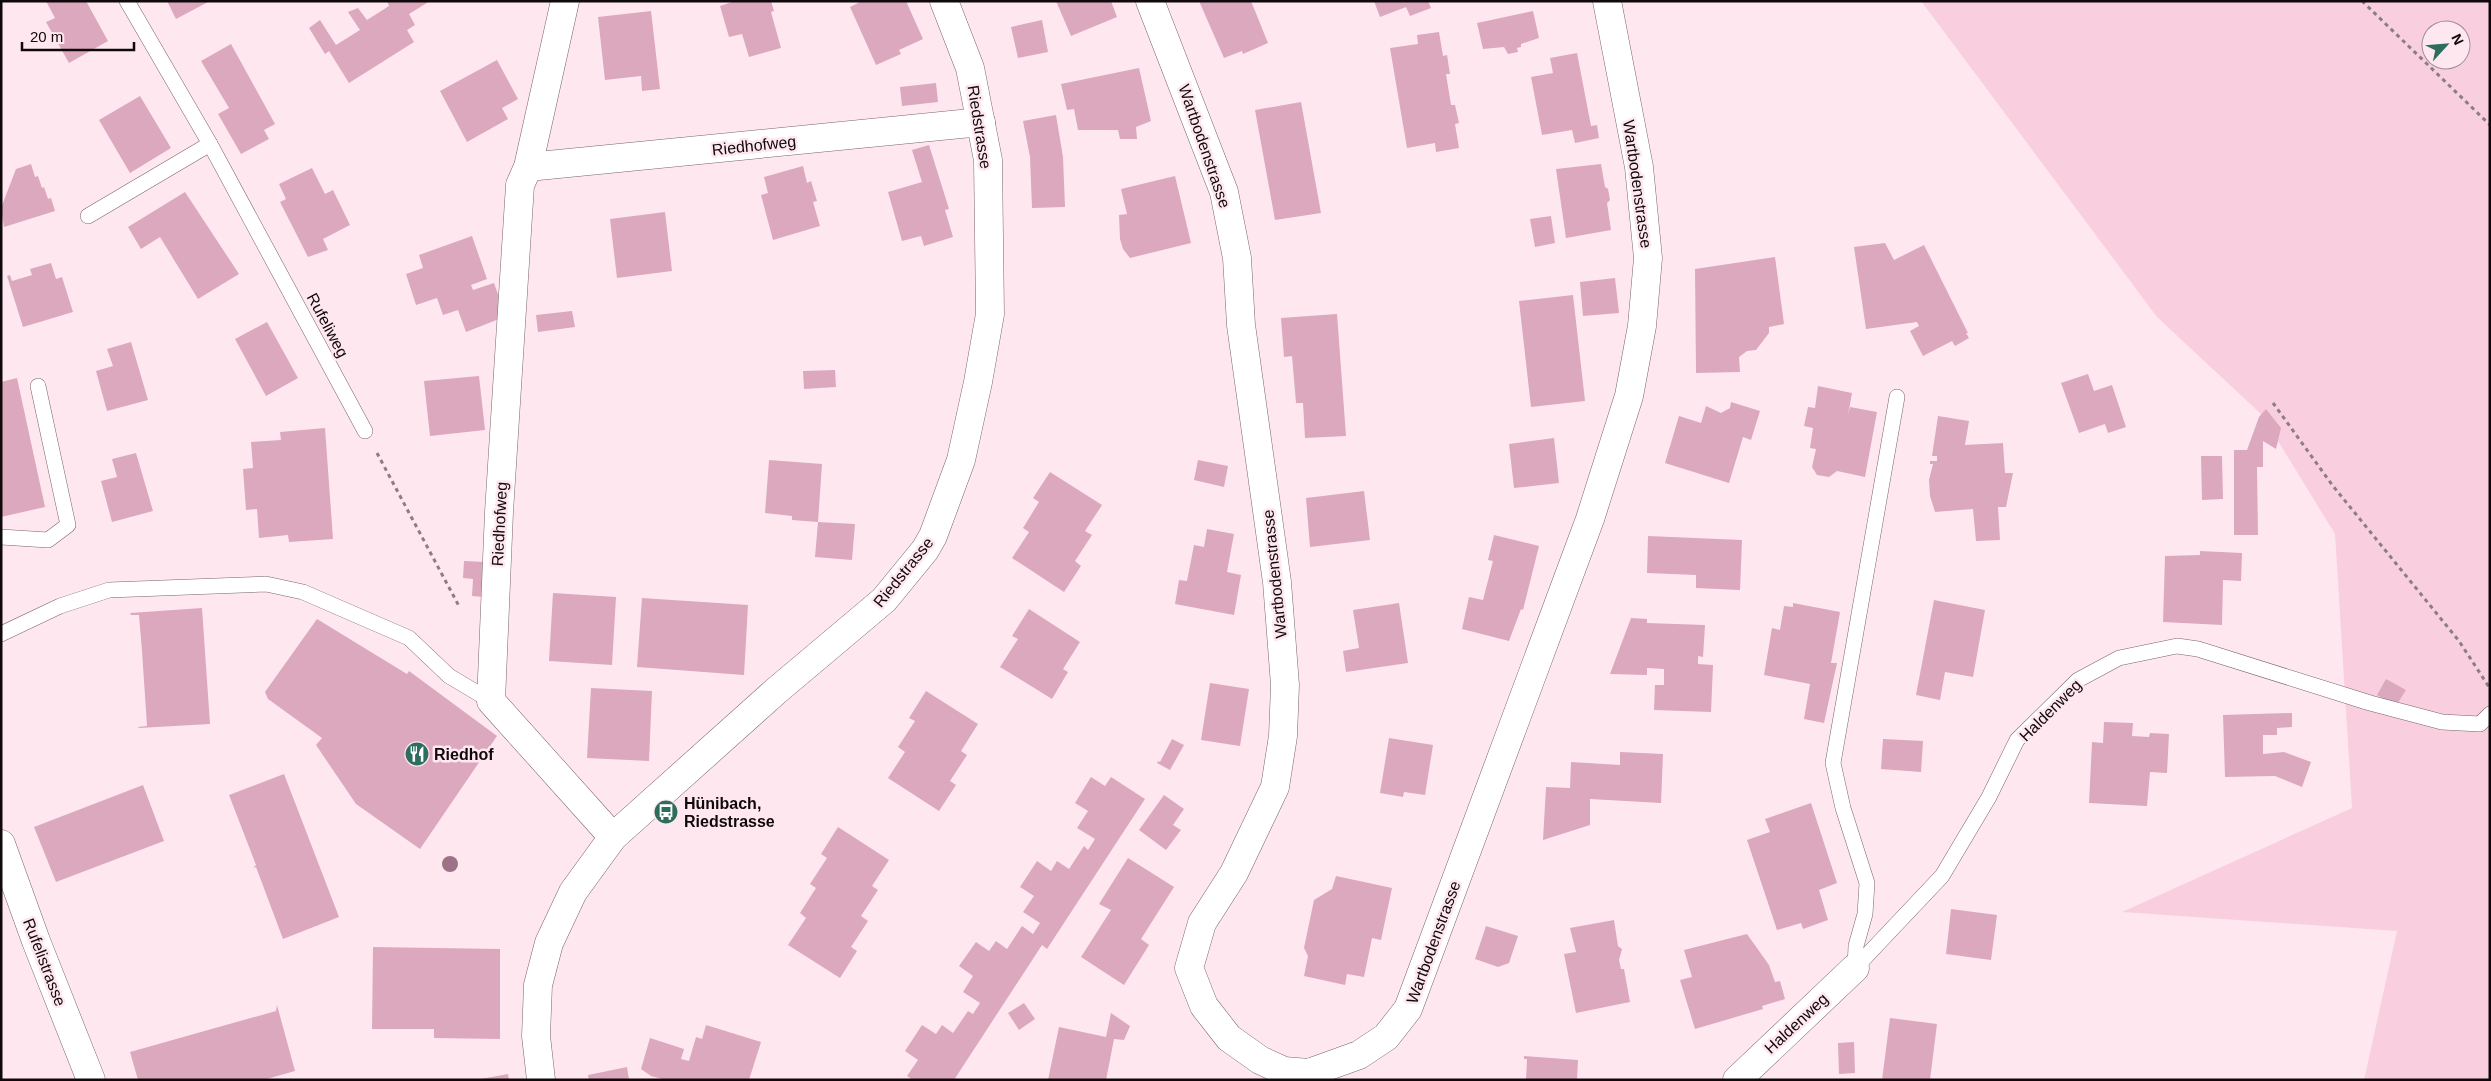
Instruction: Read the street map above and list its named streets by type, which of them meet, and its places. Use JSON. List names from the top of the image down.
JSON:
{
  "streets": {
    "street": [
      "Riedstrasse",
      "Riedhofweg",
      "Wartbodenstrasse",
      "Haldenweg",
      "Rufelistrasse"
    ],
    "lane": ["Rufeliweg"]
  },
  "crossings": [
    ["Riedstrasse", "Riedhofweg"]
  ],
  "places": {
    "restaurant": ["Riedhof"],
    "bus stop": ["Hünibach, Riedstrasse"]
  },
  "scale_bar": "20 m",
  "north": "top right"
}
